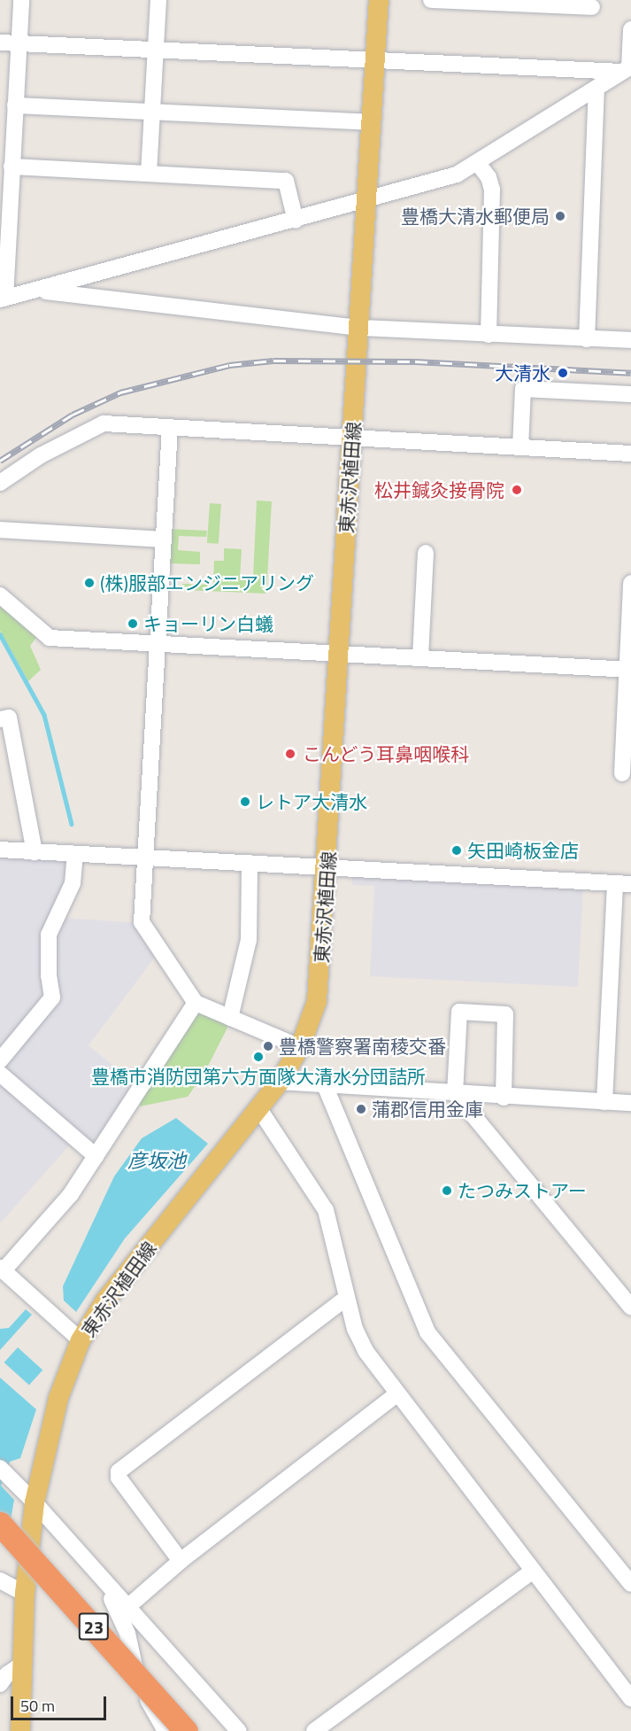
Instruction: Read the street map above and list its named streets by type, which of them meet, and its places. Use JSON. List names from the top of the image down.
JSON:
{
  "streets": {
    "highway": ["23"],
    "main road": ["東赤沢植田線"]
  },
  "water": ["彦坂池"],
  "places": [
    "豊橋大清水郵便局",
    "大清水",
    "松井鍼灸接骨院",
    "(株)服部エンジニアリング",
    "キョーリン白蟻",
    "こんどう耳鼻咽喉科",
    "レトア大清水",
    "矢田崎板金店",
    "豊橋警察署南稜交番",
    "豊橋市消防団第六方面隊大清水分団詰所",
    "蒲郡信用金庫",
    "たつみストアー"
  ],
  "scale_bar": "50 m"
}
